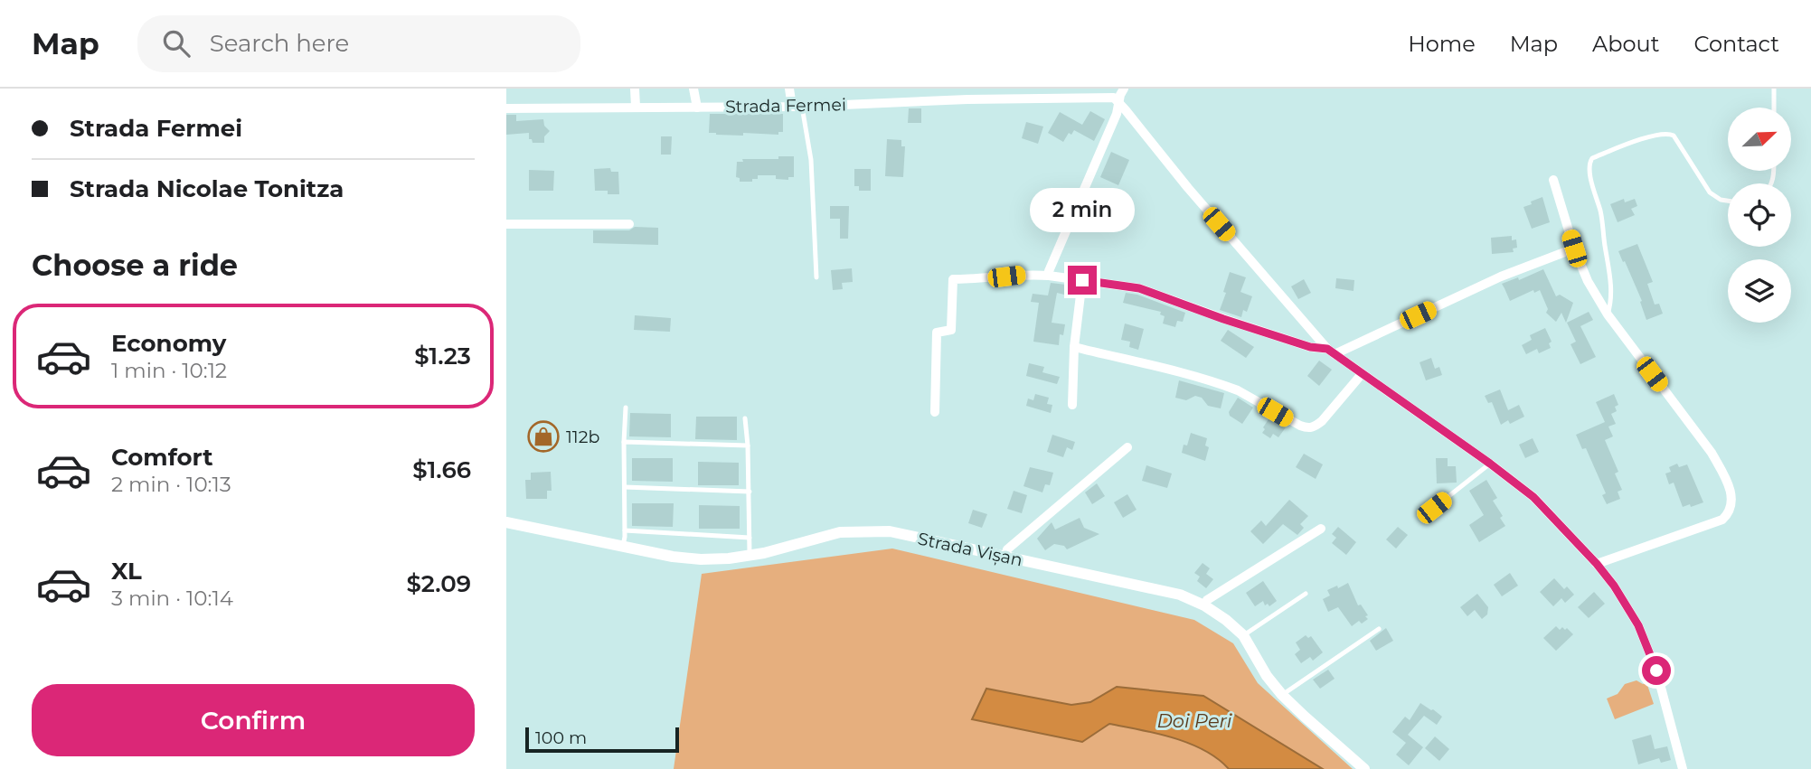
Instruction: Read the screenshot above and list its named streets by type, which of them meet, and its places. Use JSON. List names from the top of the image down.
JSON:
{
  "streets": {
    "street": ["Strada Fermei", "Strada Vișan"]
  },
  "water": ["Doi Peri"],
  "places": {
    "shop": ["112b"]
  },
  "scale_bar": "100 m",
  "north": "top right",
  "page": {
    "header": "Map",
    "search": "Search here",
    "nav": [
      "Home",
      "Map",
      "About",
      "Contact"
    ],
    "banner": ["Strada Fermei", "Strada Nicolae Tonitza"],
    "bubble": "2 min",
    "heading": "Choose a ride",
    "list": [
      {
        "name": "Economy",
        "note": "1 min · 10:12",
        "value": "$1.23"
      },
      {
        "name": "Comfort",
        "note": "2 min · 10:13",
        "value": "$1.66"
      },
      {
        "name": "XL",
        "note": "3 min · 10:14",
        "value": "$2.09"
      }
    ],
    "buttons": "Confirm",
    "scale": "100 m"
  }
}
